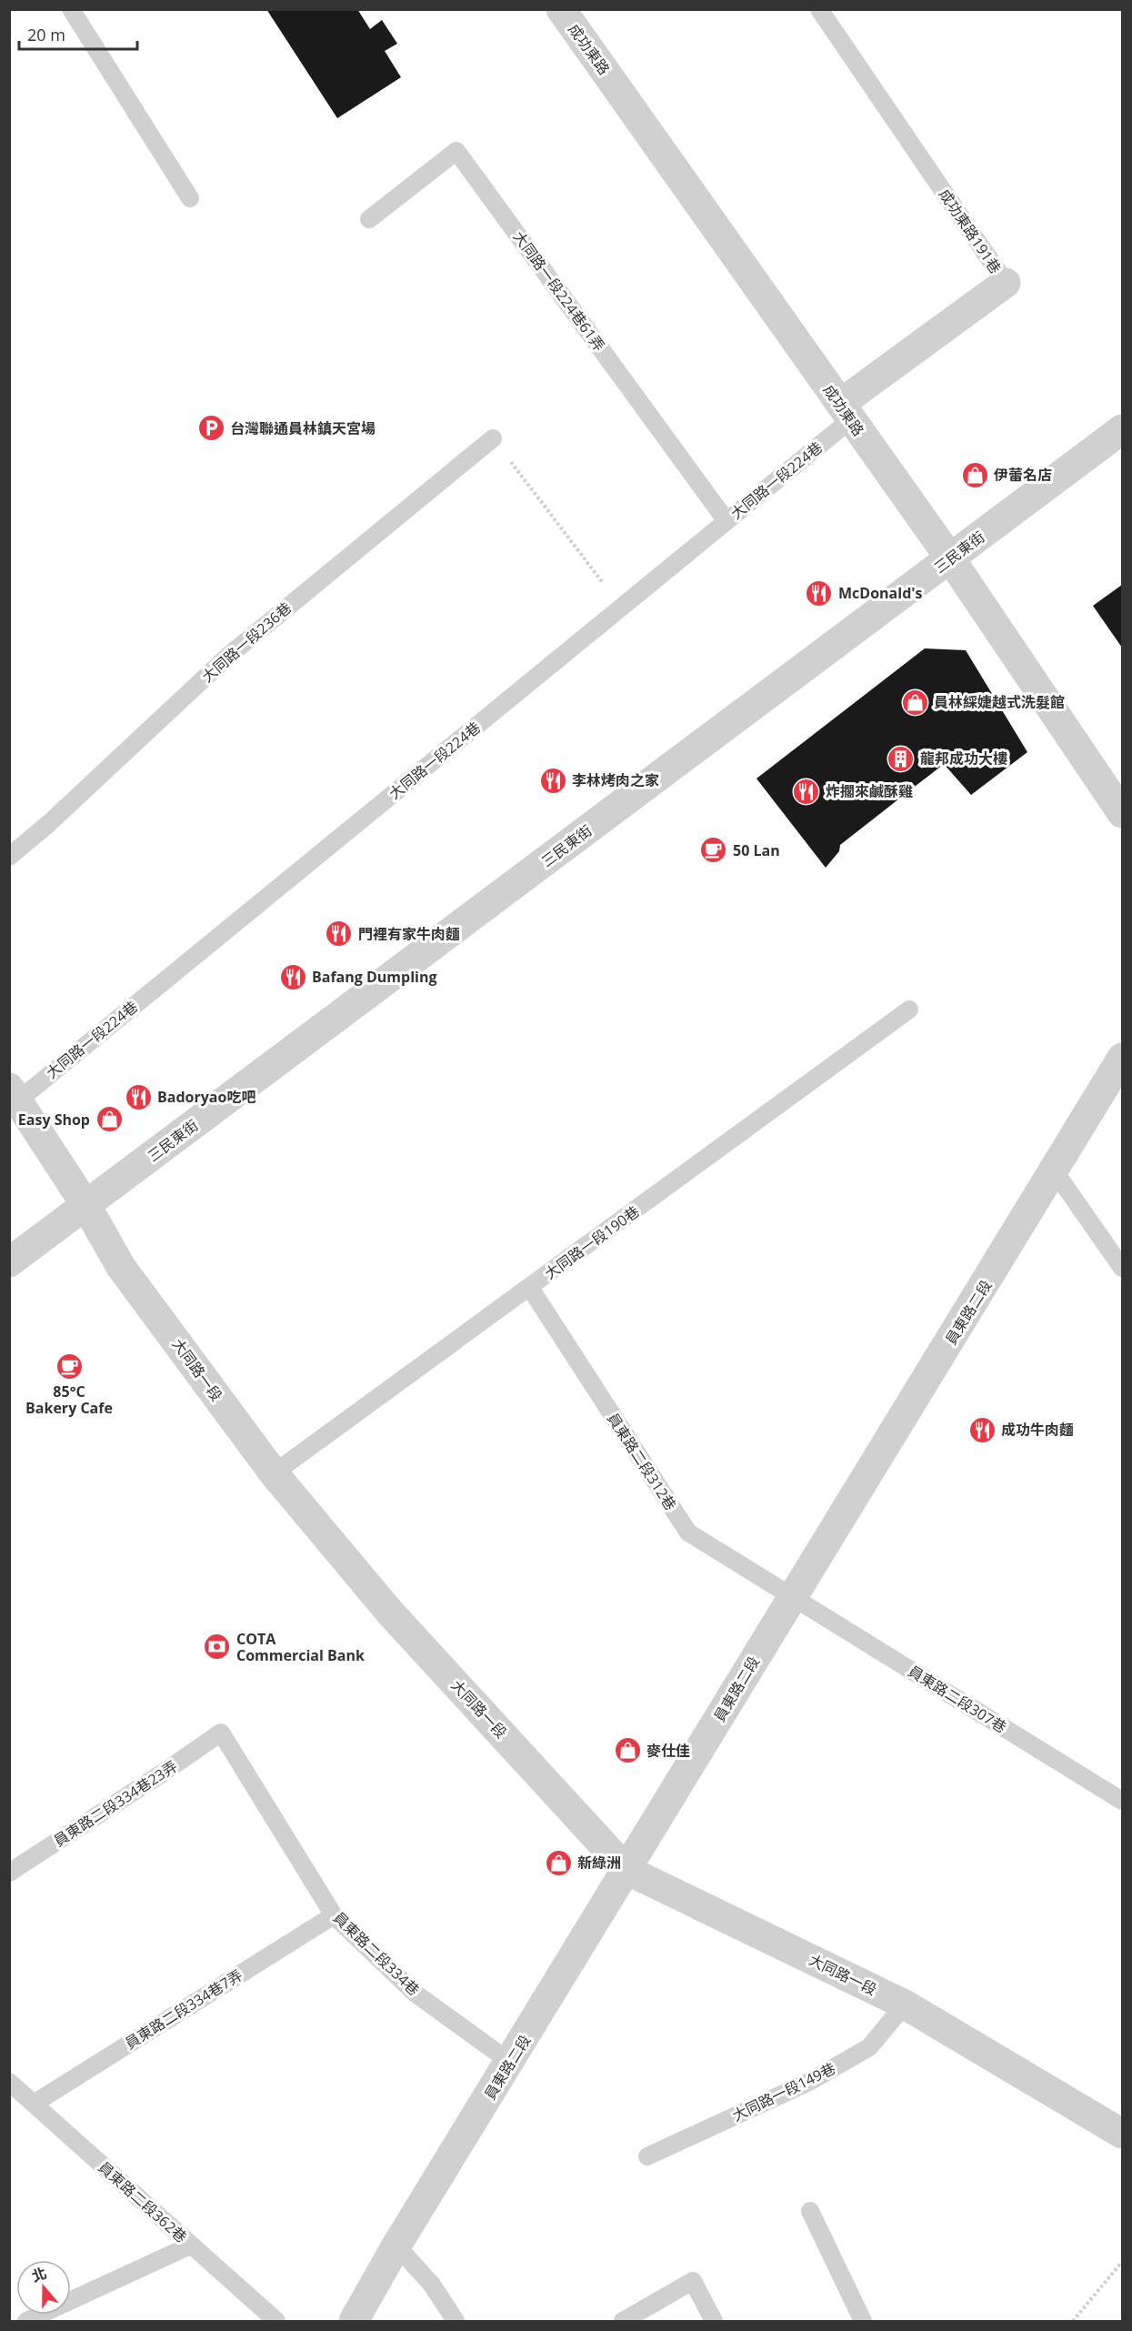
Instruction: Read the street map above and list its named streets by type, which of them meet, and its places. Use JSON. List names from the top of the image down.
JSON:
{
  "streets": {
    "street": [
      "成功東路",
      "成功東路191巷",
      "三民東街",
      "員東路二段",
      "大同路一段"
    ],
    "lane": [
      "大同路一段224巷61弄",
      "大同路一段224巷",
      "大同路一段236巷",
      "大同路一段190巷",
      "員東路二段312巷",
      "員東路二段307巷",
      "員東路二段334巷23弄",
      "員東路二段334巷",
      "員東路二段334巷7弄",
      "大同路一段149巷",
      "員東路二段362巷"
    ]
  },
  "crossings": [
    ["成功東路", "成功東路191巷"],
    ["成功東路", "大同路一段224巷"],
    ["成功東路", "三民東街"],
    ["成功東路191巷", "大同路一段224巷"],
    ["大同路一段224巷61弄", "大同路一段224巷"],
    ["大同路一段224巷", "大同路一段"],
    ["三民東街", "大同路一段"],
    ["大同路一段190巷", "大同路一段"],
    ["大同路一段190巷", "員東路二段312巷"],
    ["員東路二段", "大同路一段"],
    ["員東路二段", "員東路二段312巷"],
    ["員東路二段", "員東路二段307巷"],
    ["員東路二段", "員東路二段334巷"],
    ["大同路一段", "大同路一段149巷"],
    ["員東路二段312巷", "員東路二段307巷"],
    ["員東路二段334巷23弄", "員東路二段334巷"],
    ["員東路二段334巷", "員東路二段334巷7弄"],
    ["員東路二段334巷7弄", "員東路二段362巷"]
  ],
  "places": {
    "parking": ["台灣聯通員林鎮天宮場"],
    "shop": [
      "伊蕾名店",
      "員林綵婕越式洗髮館",
      "Easy Shop",
      "麥仕佳",
      "新綠洲"
    ],
    "restaurant": [
      "McDonald's",
      "李林烤肉之家",
      "炸擱來鹹酥雞",
      "門裡有家牛肉麵",
      "Bafang Dumpling",
      "Badoryao吃吧",
      "成功牛肉麵"
    ],
    "building": ["龍邦成功大樓"],
    "cafe": ["50 Lan", "85°C Bakery Cafe"],
    "bank": ["COTA Commercial Bank"]
  },
  "scale_bar": "20 m",
  "north": "top"
}
